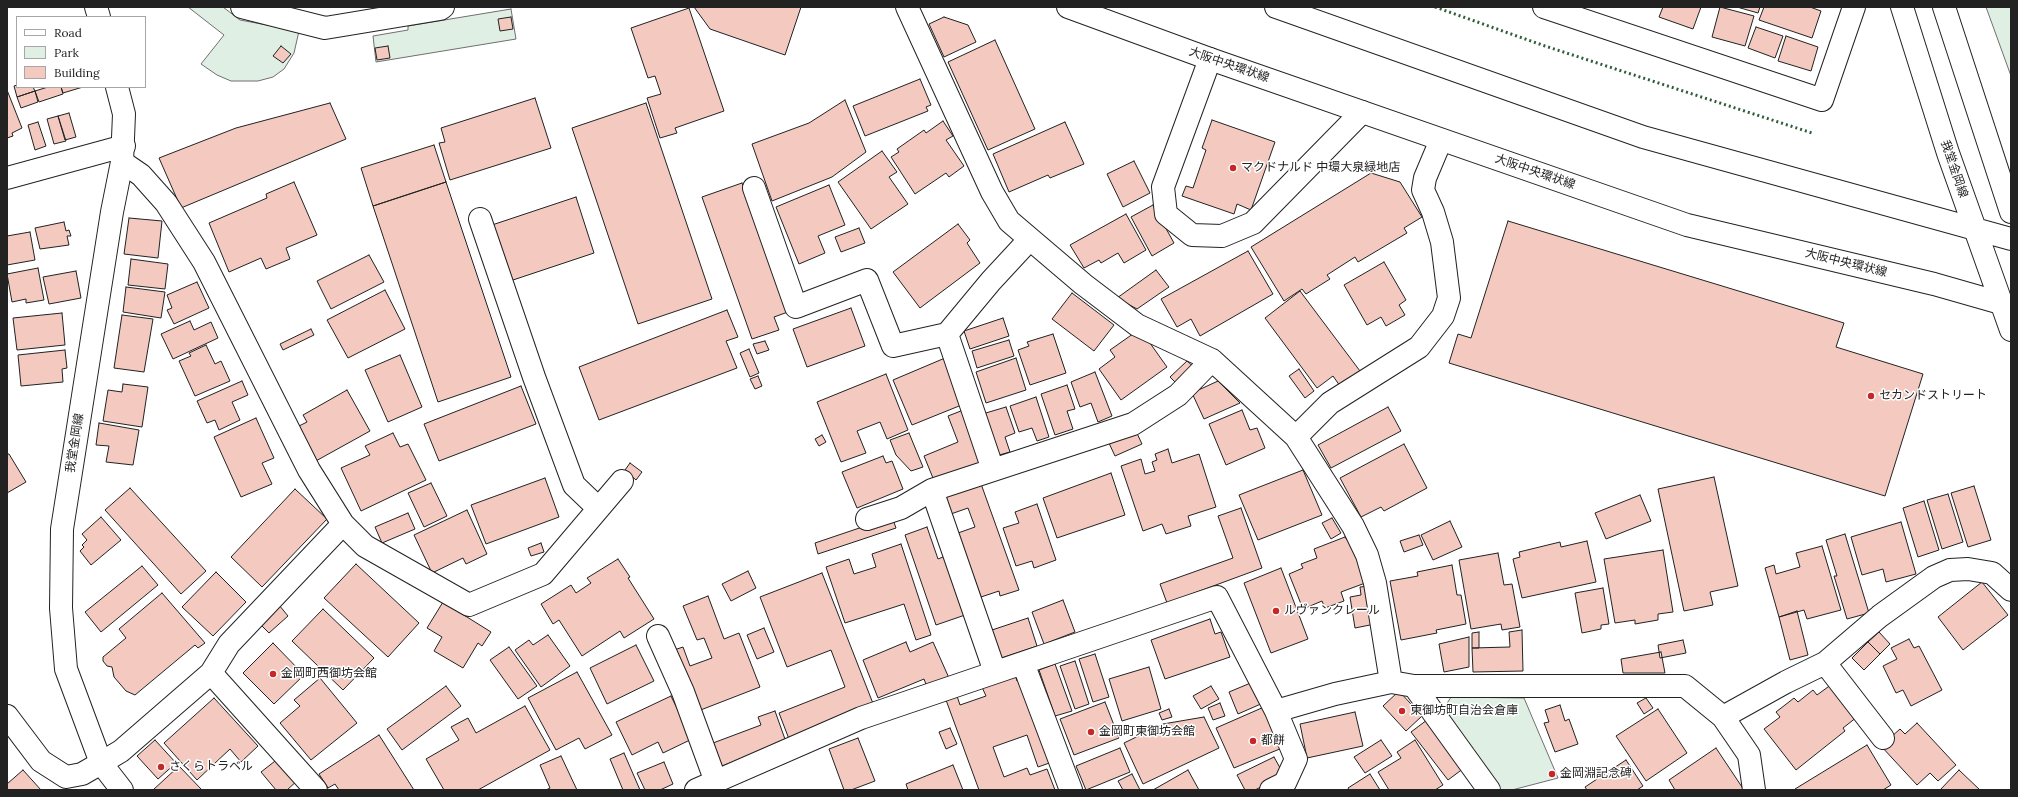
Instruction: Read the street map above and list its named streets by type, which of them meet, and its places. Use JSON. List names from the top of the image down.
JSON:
{
  "streets": {
    "street": ["大阪中央環状線", "我堂金岡線"]
  },
  "crossings": [
    ["大阪中央環状線", "我堂金岡線"]
  ],
  "places": [
    "マクドナルド 中環大泉緑地店",
    "セカンドストリート",
    "ルヴァンクレール",
    "金岡町西御坊会館",
    "東御坊町自治会倉庫",
    "金岡町東御坊会館",
    "都餅",
    "さくらトラベル",
    "金岡淵記念碑"
  ],
  "legend": ["Road", "Park", "Building"]
}
